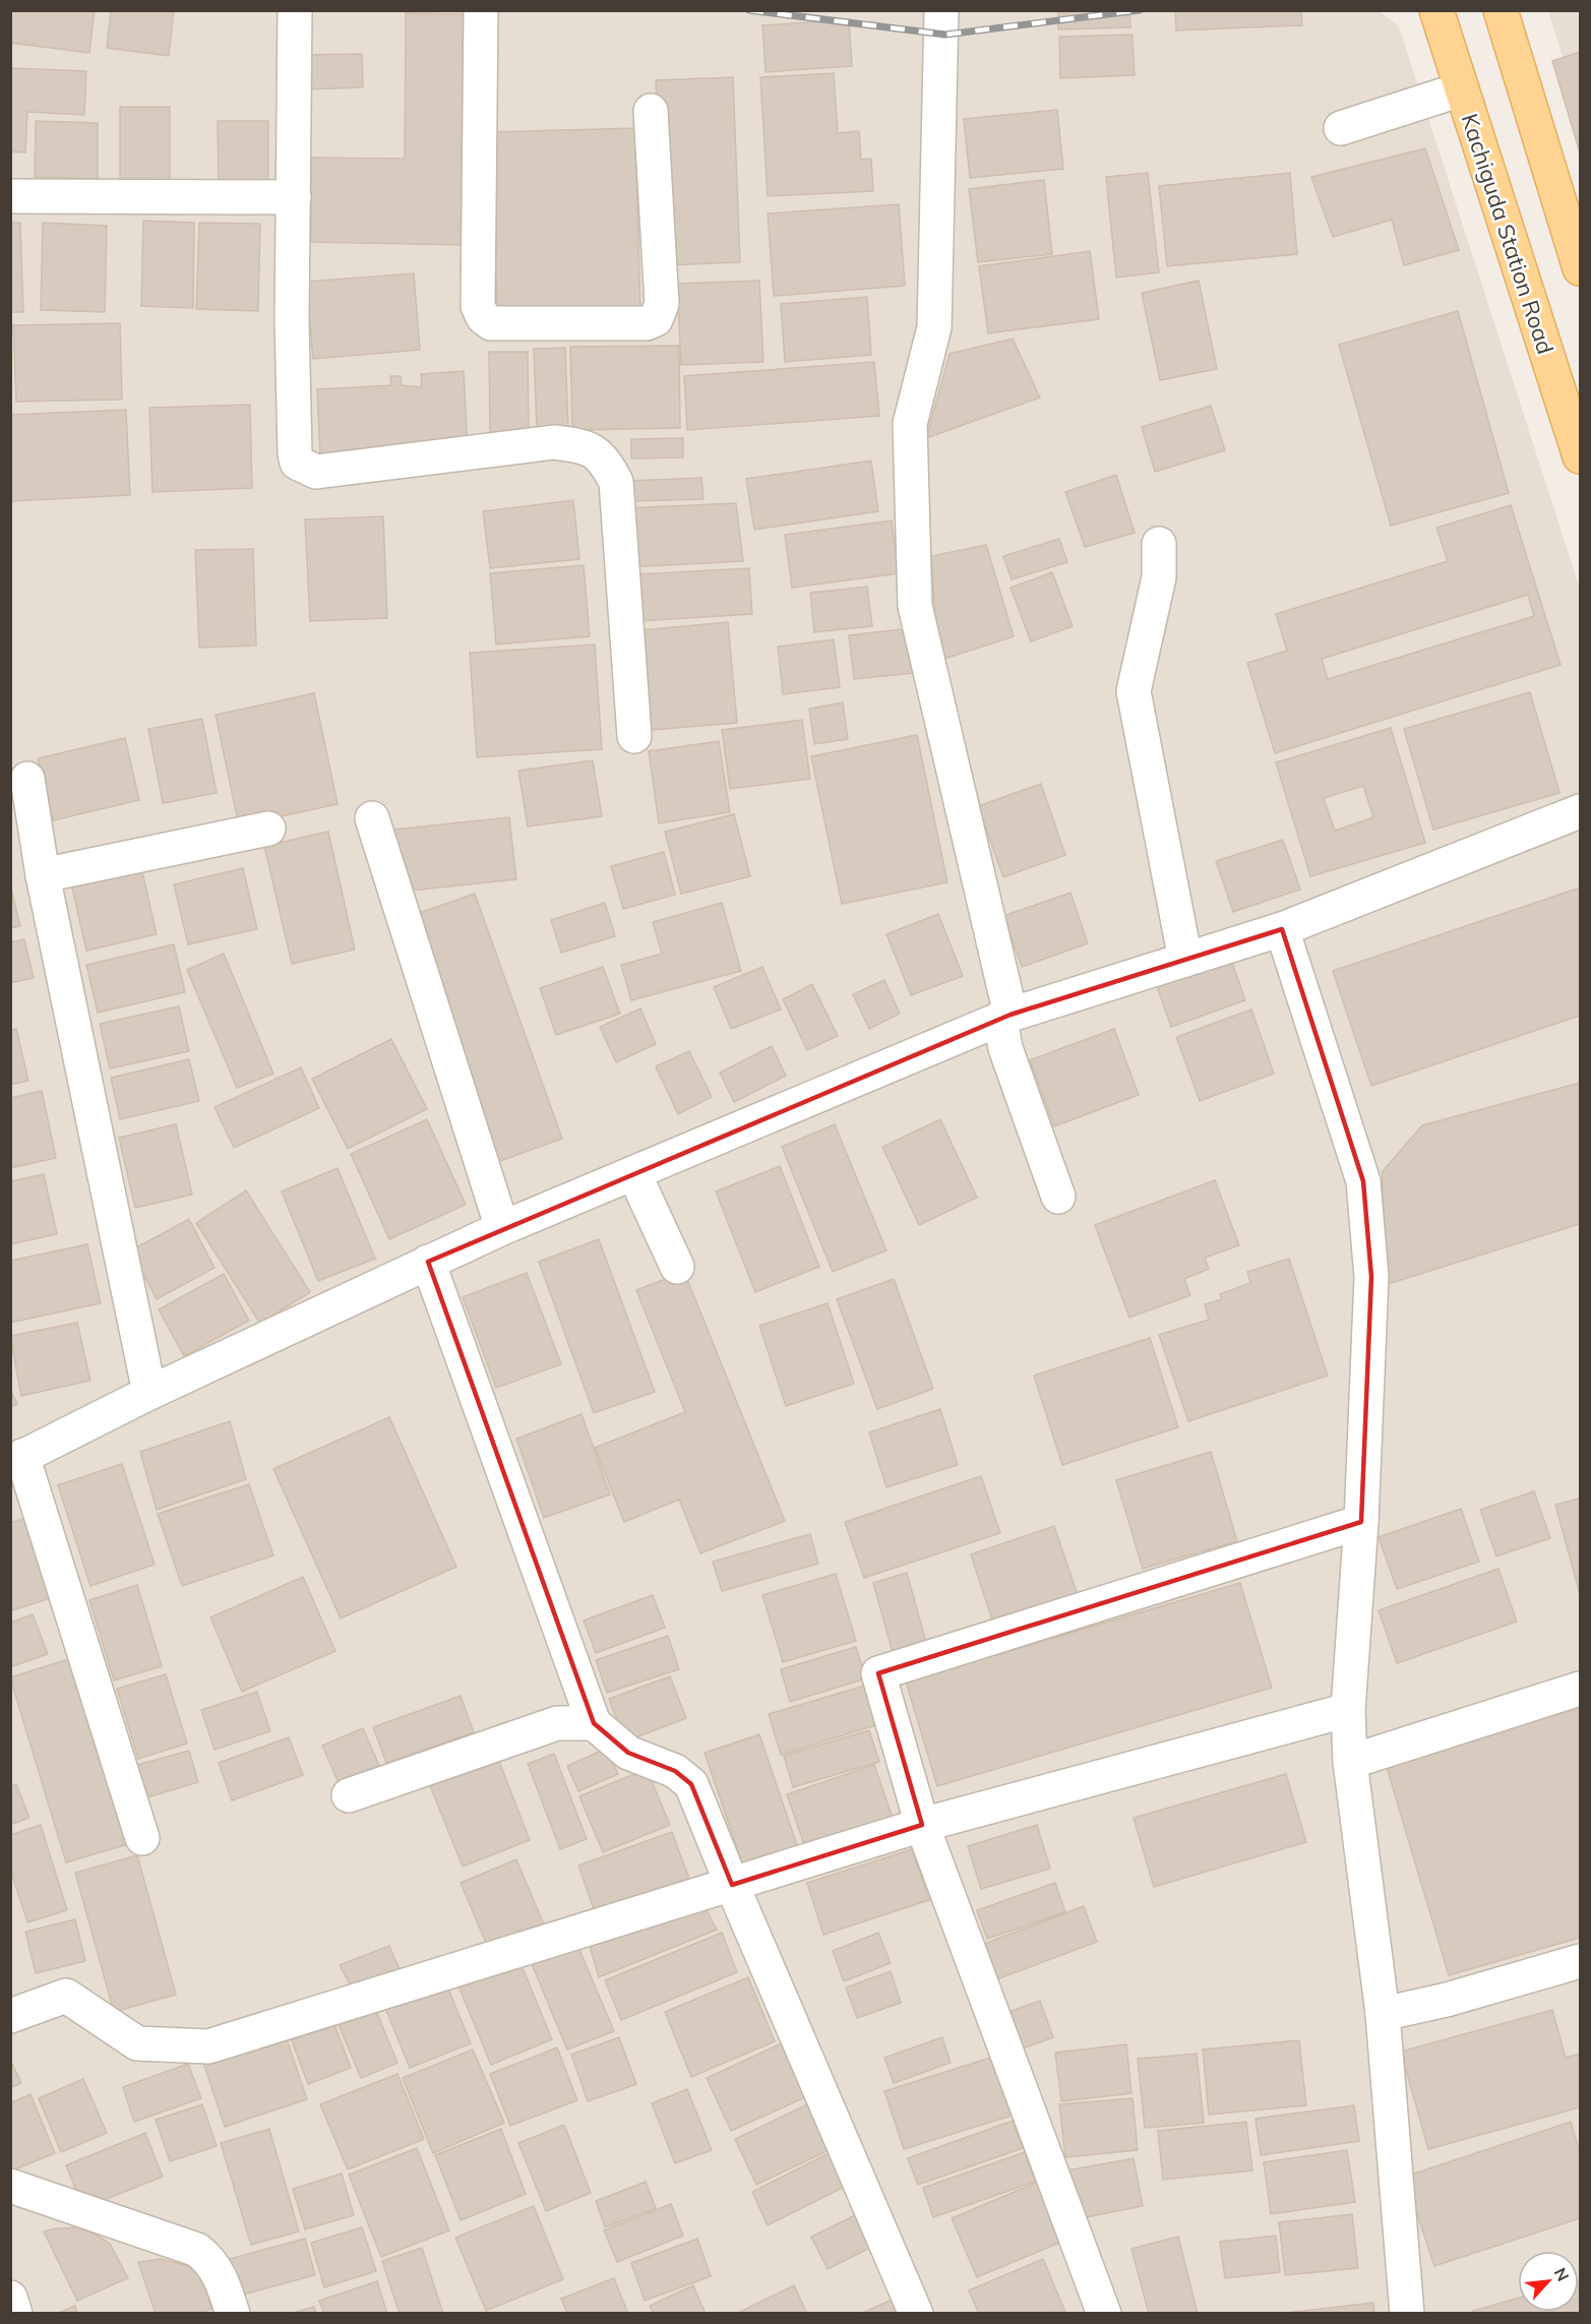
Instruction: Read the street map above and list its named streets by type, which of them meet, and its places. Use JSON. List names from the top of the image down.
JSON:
{
  "streets": {
    "main road": ["Kachiguda Station Road"]
  },
  "north": "top right"
}
